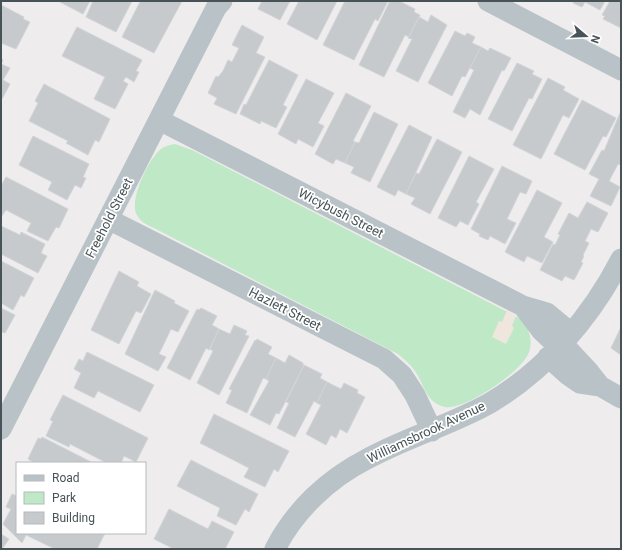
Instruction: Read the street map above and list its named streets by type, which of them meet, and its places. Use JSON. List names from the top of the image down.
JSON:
{
  "streets": {
    "street": [
      "Wicybush Street",
      "Freehold Street",
      "Hazlett Street",
      "Williamsbrook Avenue"
    ]
  },
  "crossings": [
    ["Wicybush Street", "Freehold Street"],
    ["Wicybush Street", "Williamsbrook Avenue"],
    ["Freehold Street", "Hazlett Street"],
    ["Hazlett Street", "Williamsbrook Avenue"]
  ],
  "legend": ["Road", "Park", "Building"],
  "north": "right"
}
